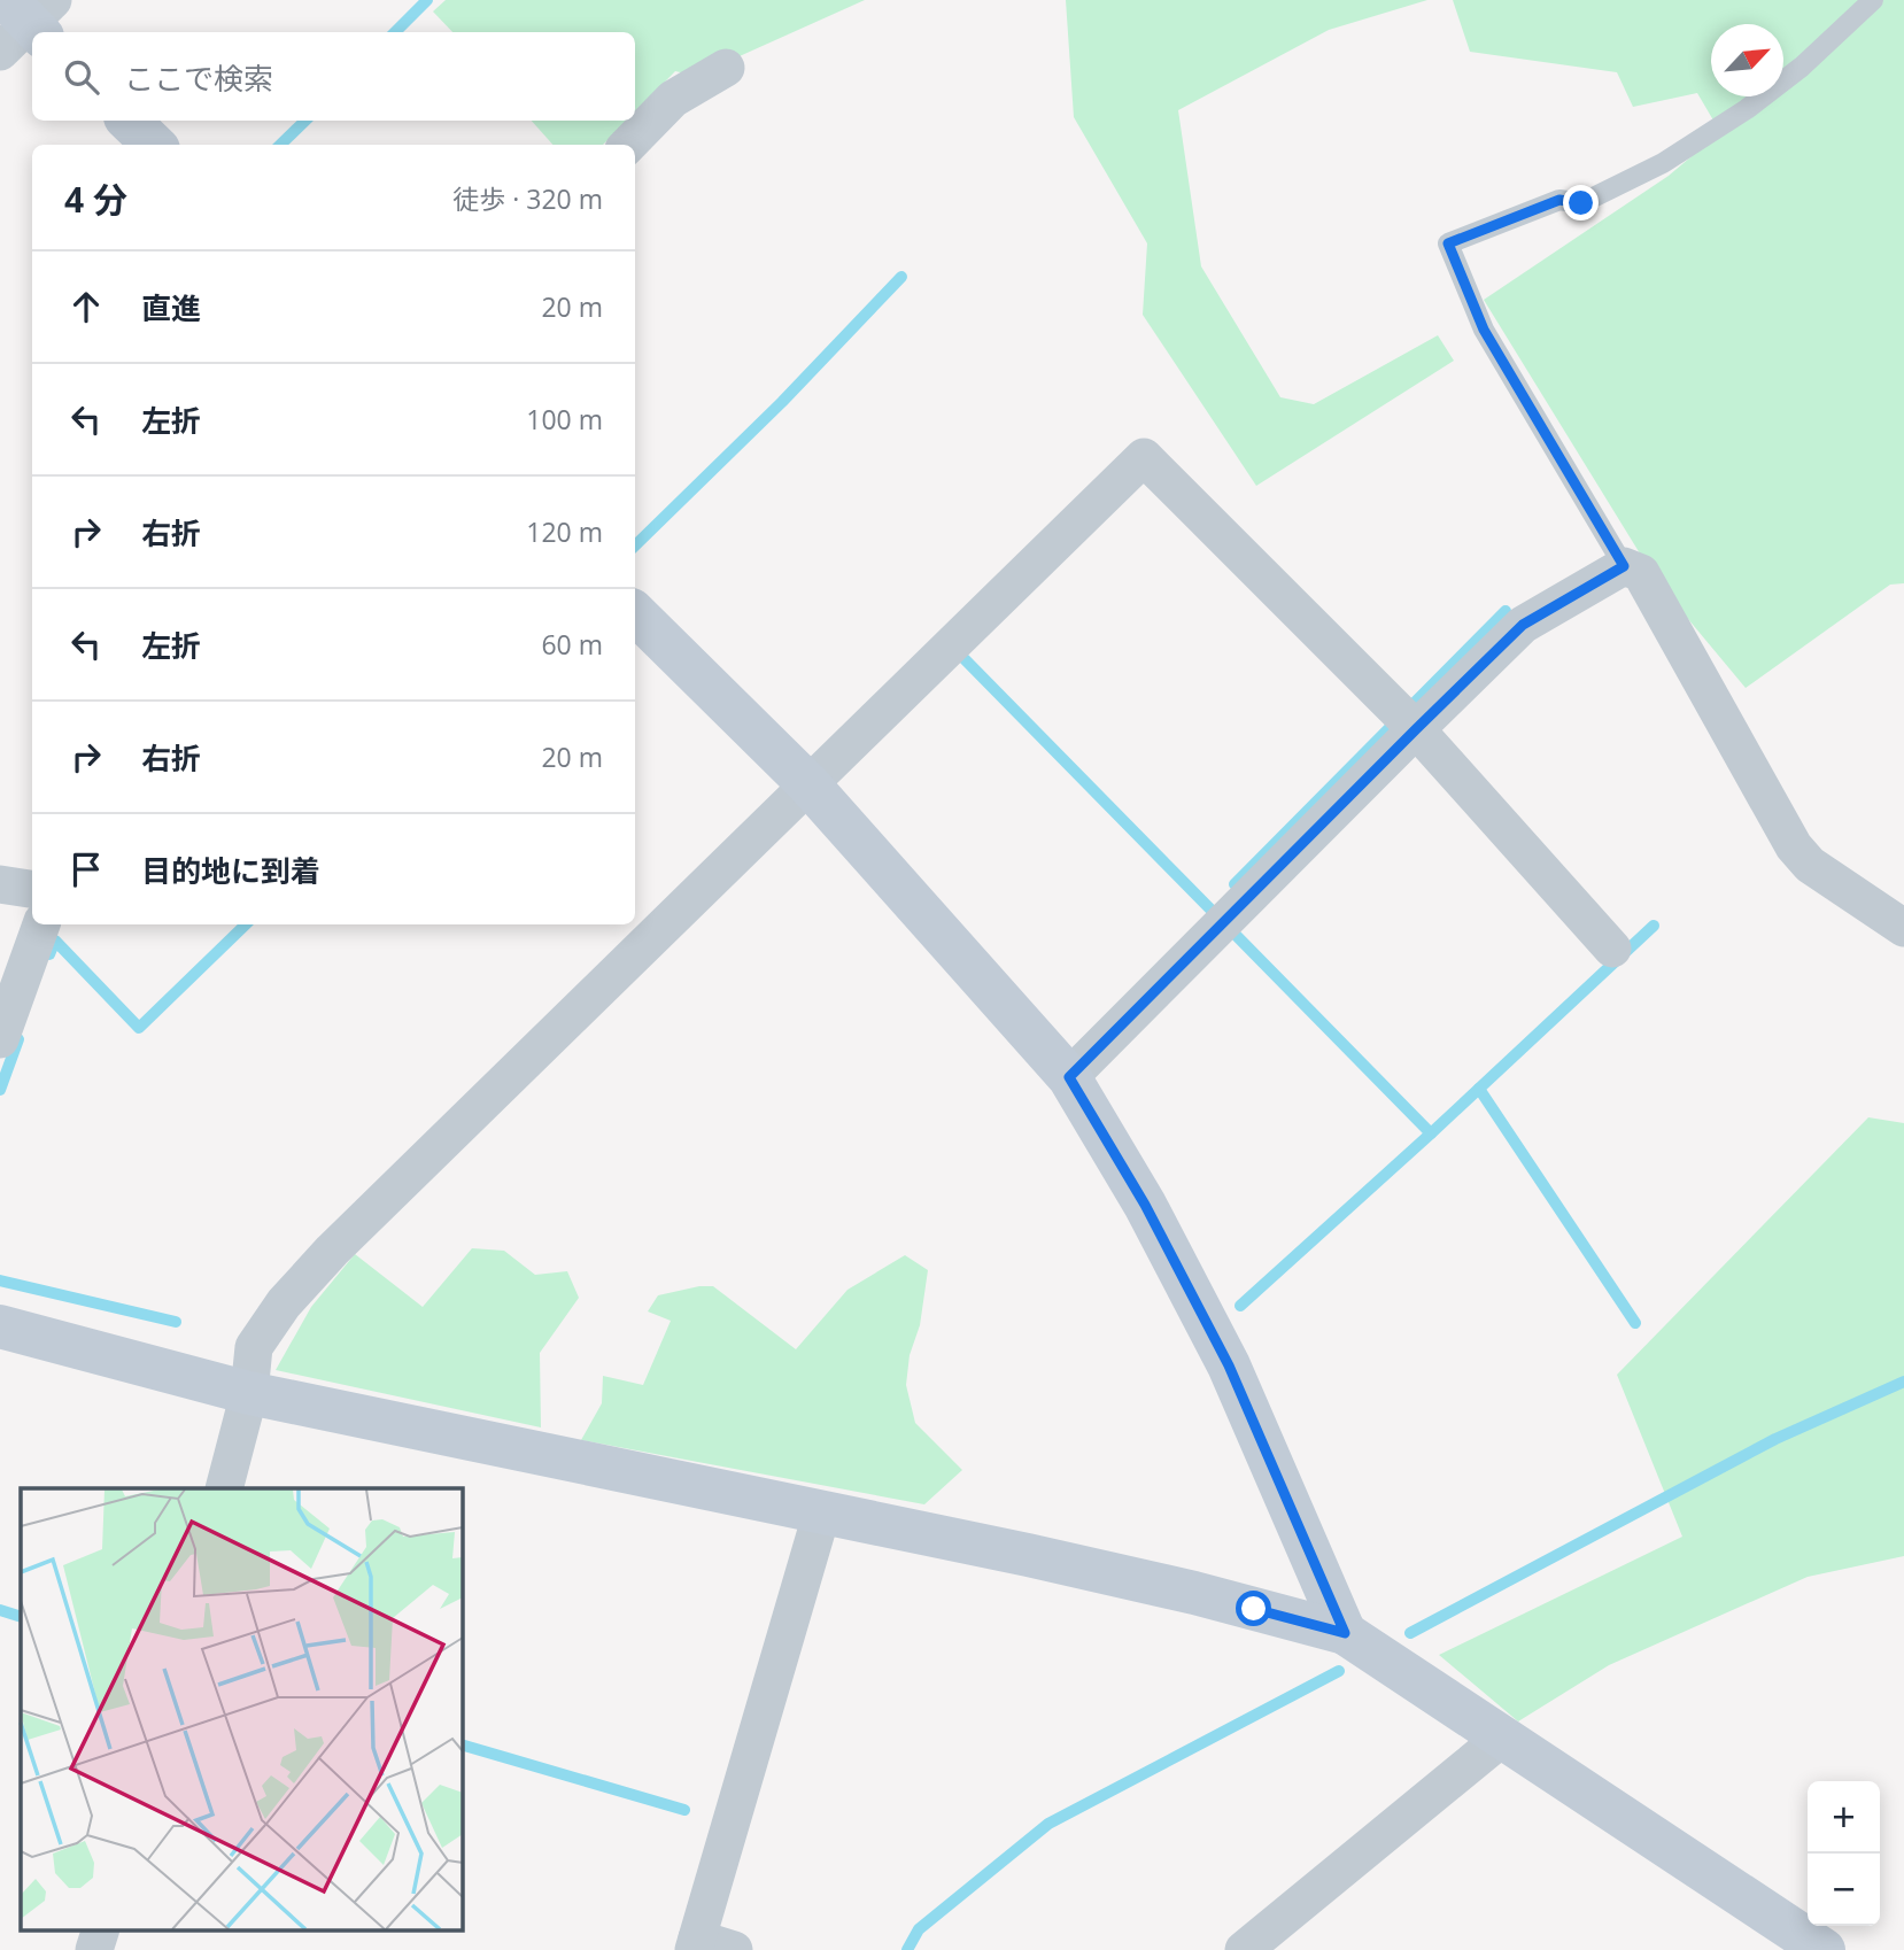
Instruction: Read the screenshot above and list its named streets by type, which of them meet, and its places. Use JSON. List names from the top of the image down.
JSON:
{
  "north": "top right",
  "page": {
    "search": "ここで検索",
    "heading": ["4 分", "徒歩 · 320 m"],
    "list": [
      ["直進", "20 m"],
      ["左折", "100 m"],
      ["右折", "120 m"],
      ["左折", "60 m"],
      ["右折", "20 m"],
      "目的地に到着"
    ],
    "map_buttons": ["+", "−"]
  }
}
